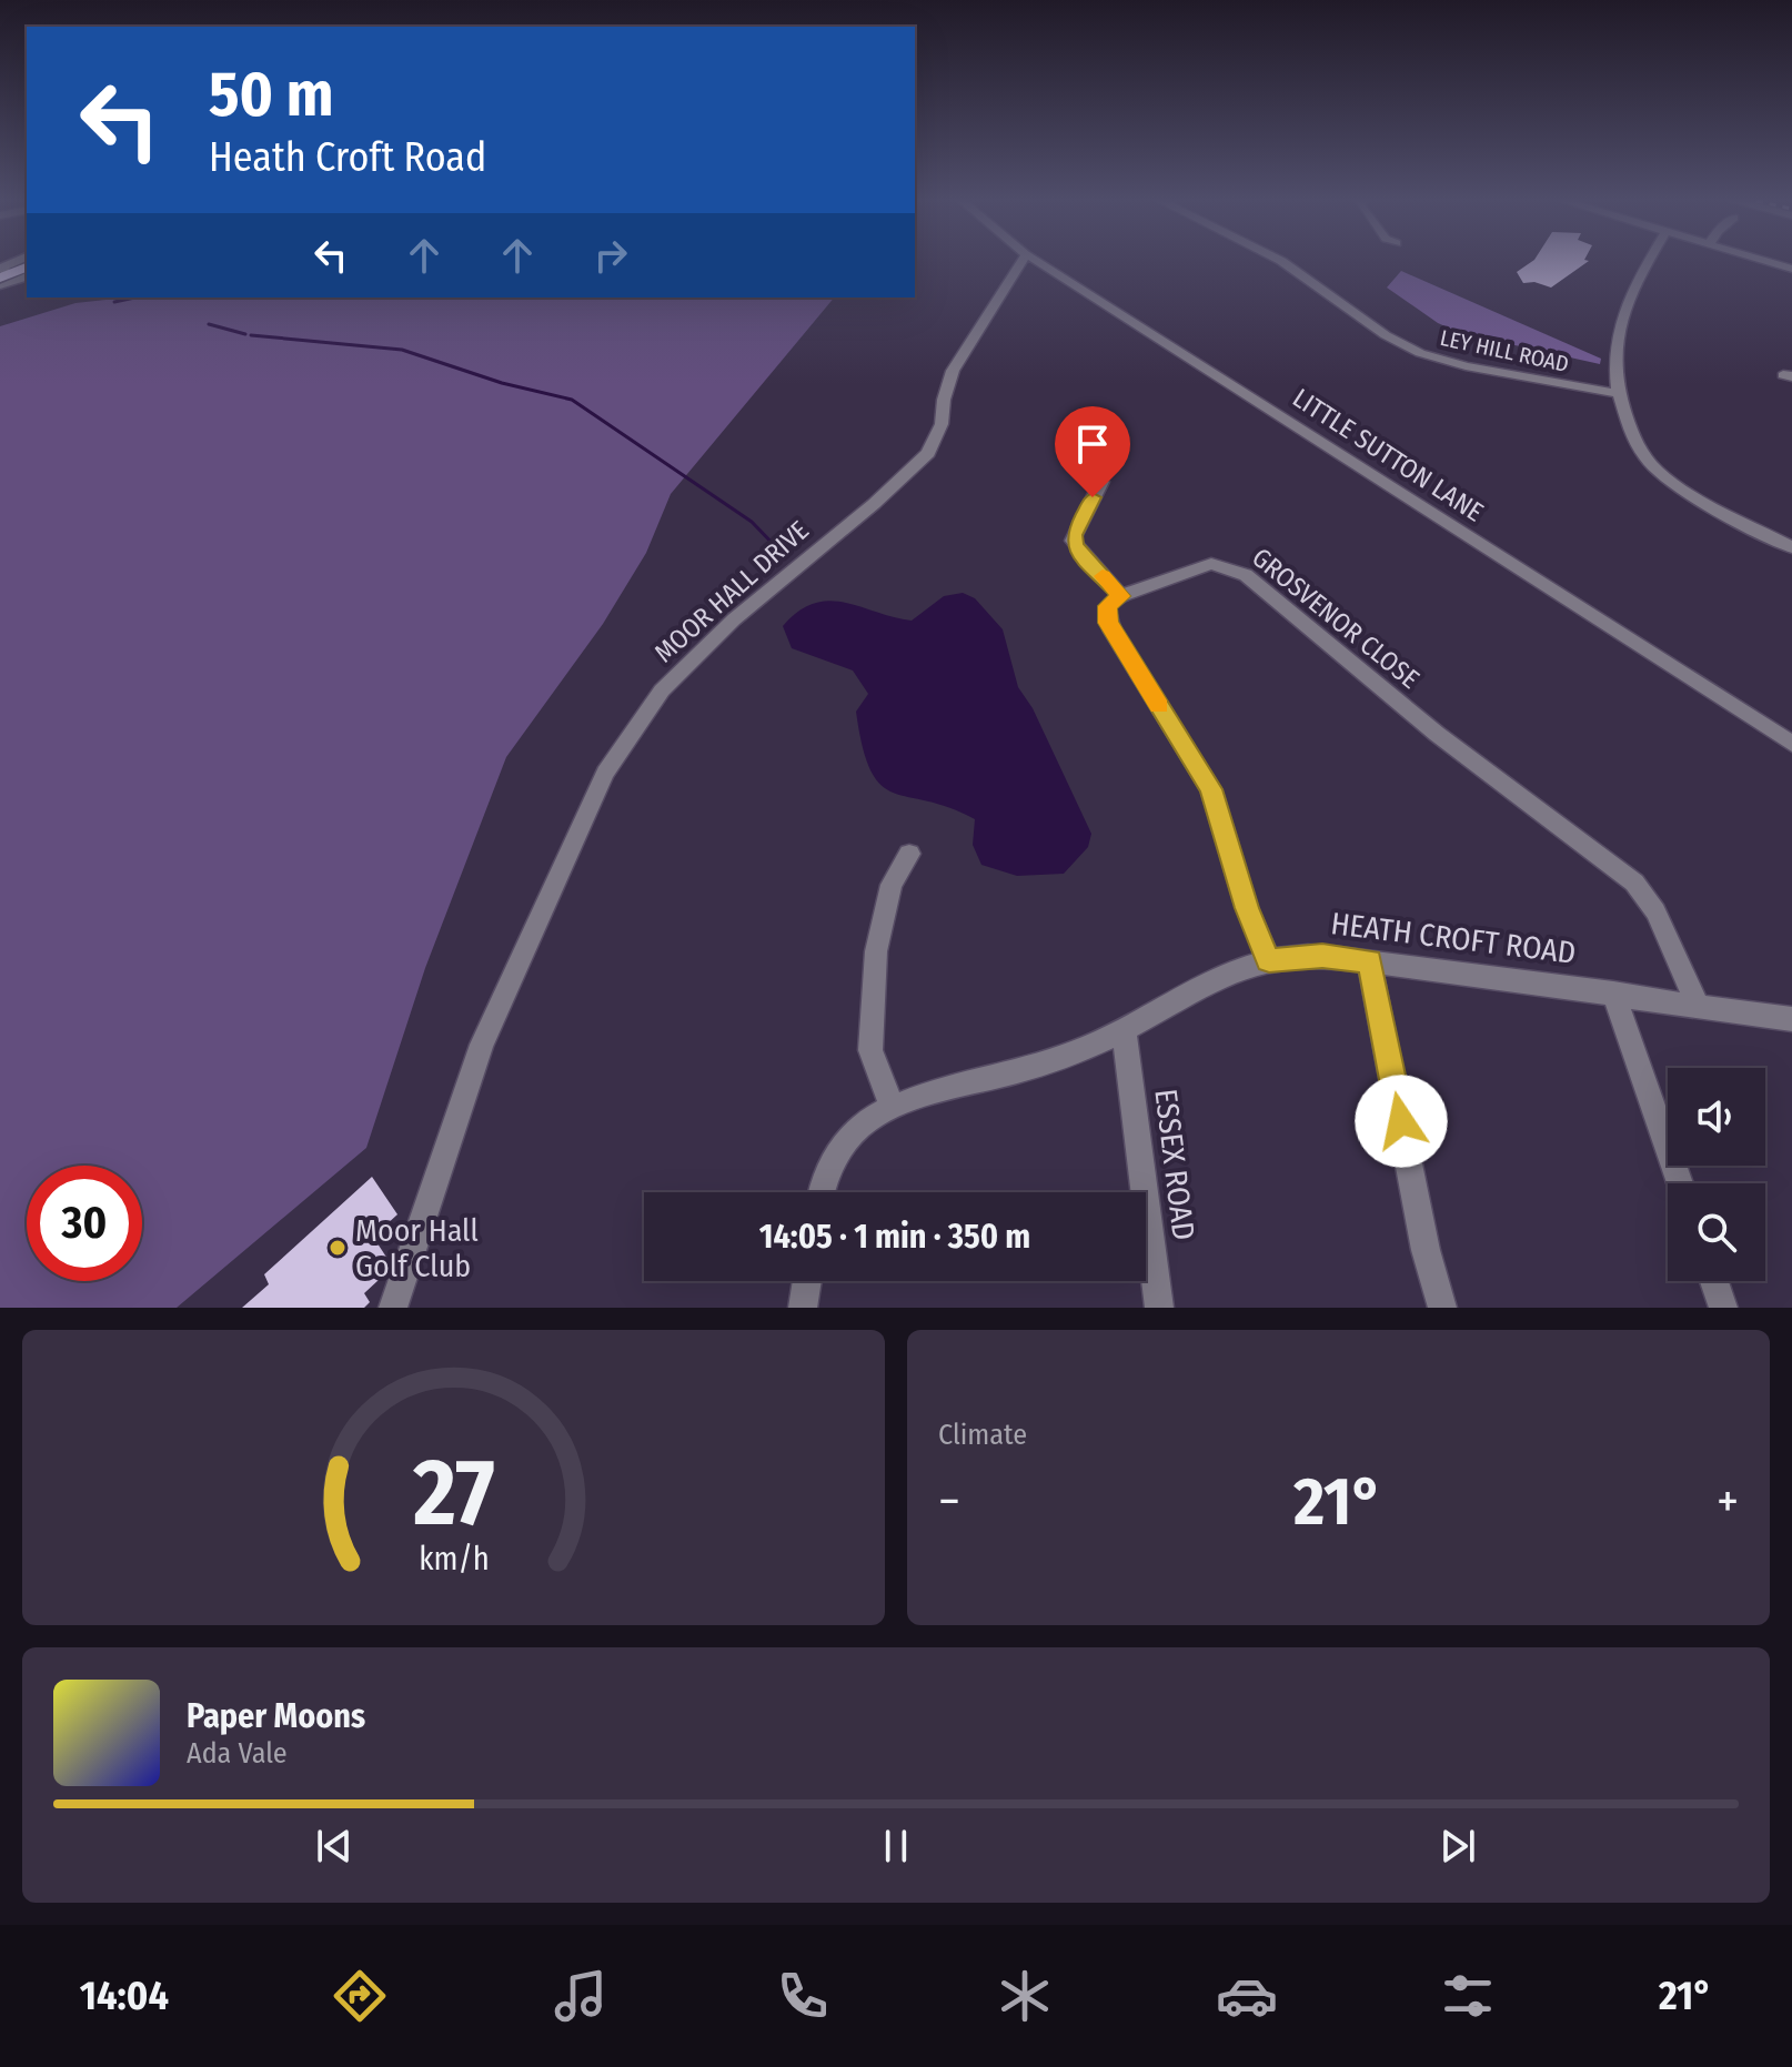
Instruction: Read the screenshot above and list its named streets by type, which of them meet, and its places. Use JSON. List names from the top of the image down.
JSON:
{
  "streets": {
    "street": [
      "LEY HILL ROAD",
      "LITTLE SUTTON LANE",
      "MOOR HALL DRIVE",
      "GROSVENOR CLOSE",
      "HEATH CROFT ROAD",
      "ESSEX ROAD"
    ]
  },
  "crossings": [
    ["GROSVENOR CLOSE", "HEATH CROFT ROAD"],
    ["HEATH CROFT ROAD", "ESSEX ROAD"]
  ],
  "places": ["Moor Hall Golf Club"],
  "page": {
    "turn": ["50 m", "Heath Croft Road"],
    "limit": "30",
    "trip": "14:05 · 1 min · 350 m",
    "tile": "Climate",
    "heat": ["−", "21°", "+"],
    "song": ["Paper Moons", "Ada Vale"],
    "tabs": ["14:04", "21°"],
    "gauge": ["27", "km/h"]
  }
}
